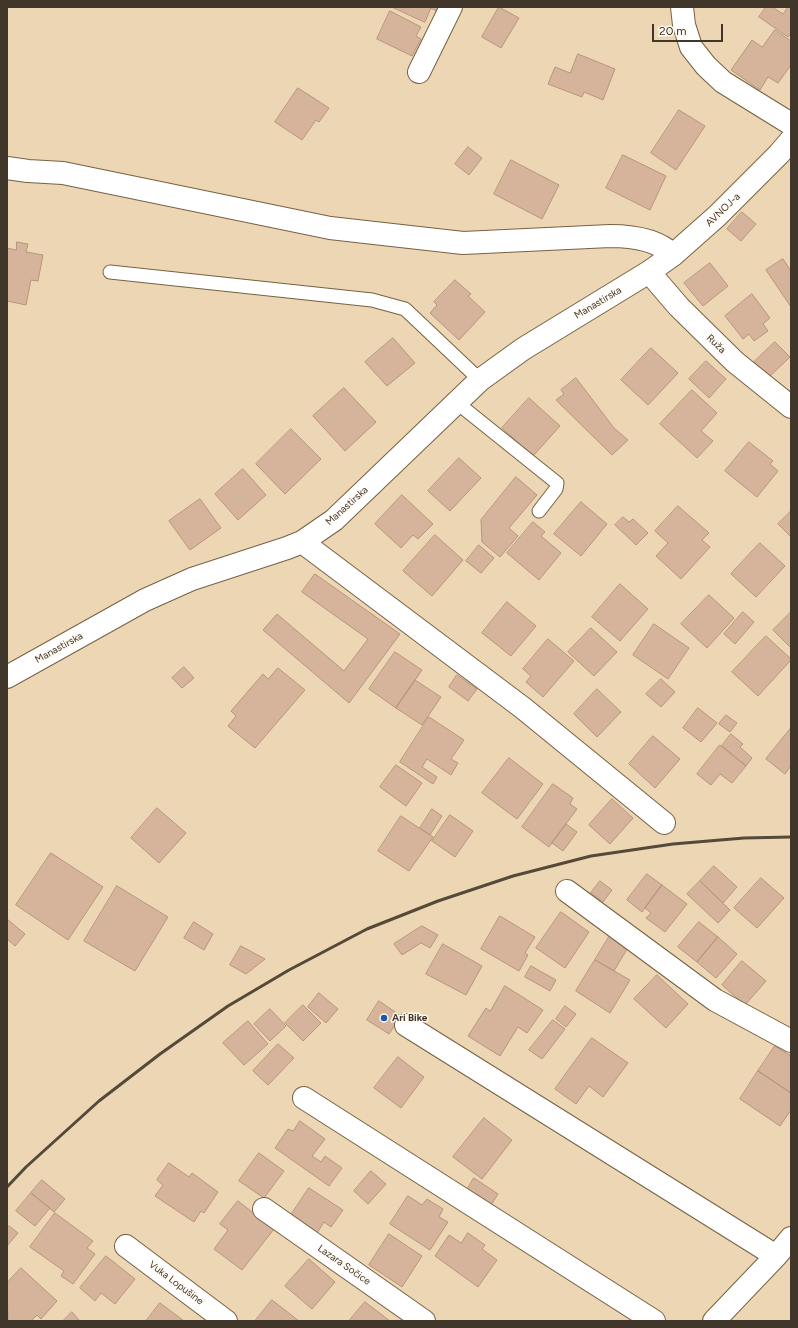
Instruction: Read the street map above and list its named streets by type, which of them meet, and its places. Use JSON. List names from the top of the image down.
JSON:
{
  "streets": {
    "street": [
      "AVNOJ-a",
      "Manastirska",
      "Ruža",
      "Lazara Sočice",
      "Vuka Lopušine"
    ]
  },
  "crossings": [
    ["AVNOJ-a", "Manastirska"],
    ["AVNOJ-a", "Ruža"],
    ["Manastirska", "Ruža"]
  ],
  "places": ["Ari Bike"],
  "scale_bar": "20 m"
}
